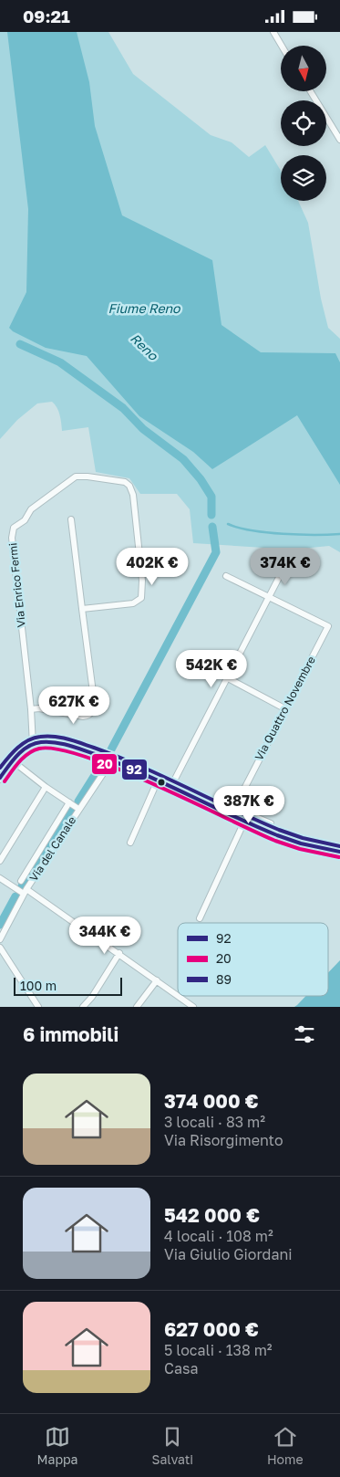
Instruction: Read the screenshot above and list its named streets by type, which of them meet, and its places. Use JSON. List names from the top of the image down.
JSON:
{
  "streets": {
    "street": ["Via Enrico Fermi", "Via Quattro Novembre", "Via del Canale"]
  },
  "water": ["Fiume Reno", "Reno"],
  "lines": ["transit line 89", "transit line 92", "transit line 20"],
  "legend": ["92", "20", "89"],
  "scale_bar": "100 m",
  "north": "bottom",
  "page": {
    "status": "09:21",
    "price": [
      "402K €",
      "374K €",
      "542K €",
      "627K €",
      "387K €",
      "344K €"
    ],
    "scale": "100 m",
    "heading": "6 immobili",
    "list": [
      {
        "name": "374 000 €",
        "note": "3 locali · 83 m² · Via Risorgimento"
      },
      {
        "name": "542 000 €",
        "note": "4 locali · 108 m² · Via Giulio Giordani"
      },
      {
        "name": "627 000 €",
        "note": "5 locali · 138 m² · Casa"
      }
    ],
    "tabs": ["Mappa", "Salvati", "Home"]
  }
}
